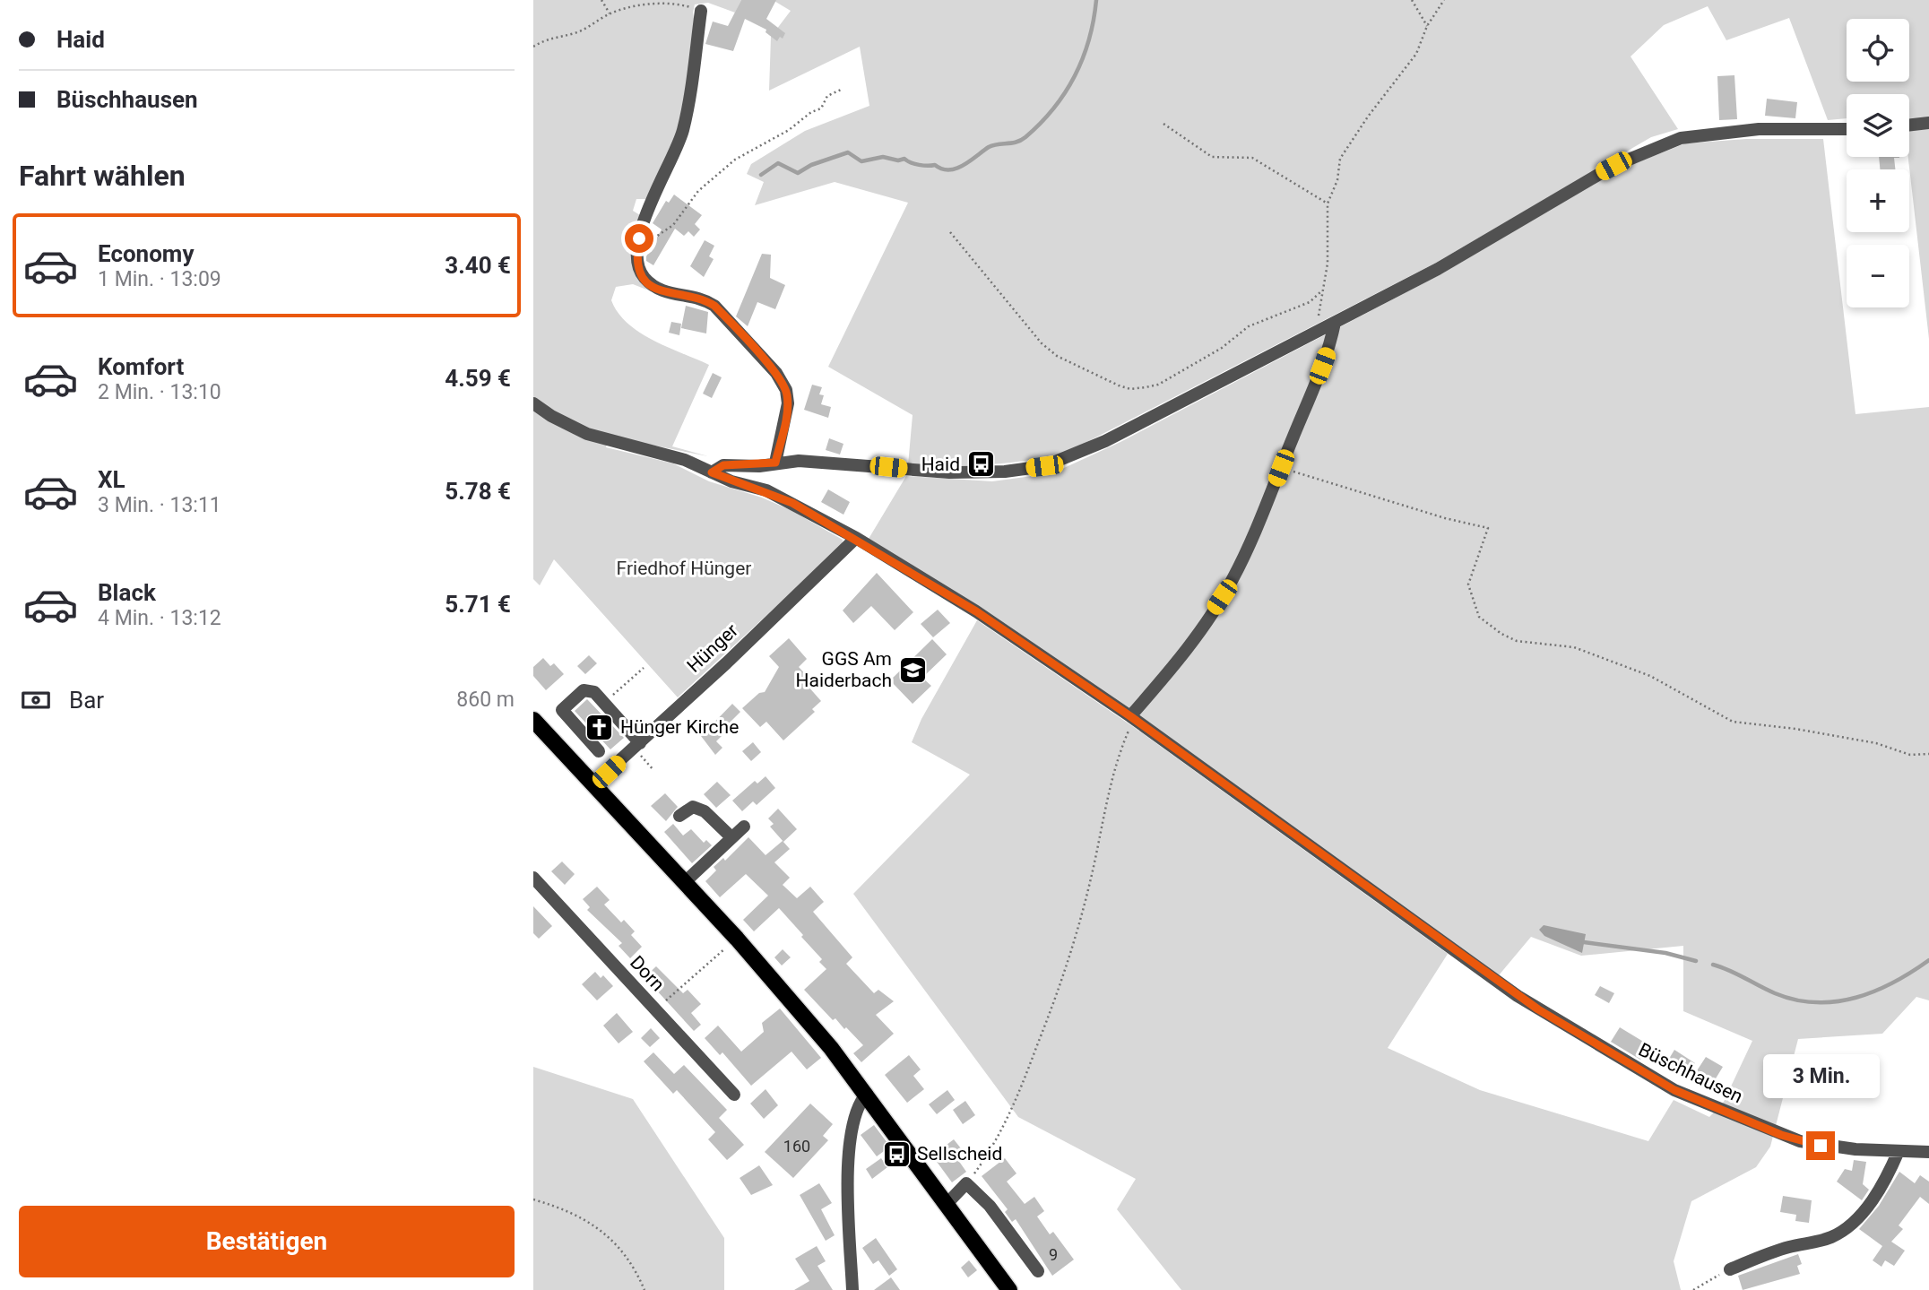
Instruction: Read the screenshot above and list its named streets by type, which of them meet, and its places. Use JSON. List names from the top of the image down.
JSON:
{
  "streets": {
    "street": ["Hünger", "Dorn", "Büschhausen"]
  },
  "crossings": [
    ["Hünger", "Büschhausen"]
  ],
  "parks": ["Friedhof Hünger"],
  "places": {
    "bus stop": ["Haid", "Sellscheid"],
    "school or university": ["GGS Am Haiderbach"],
    "church": ["Hünger Kirche"]
  },
  "house_numbers": ["160", "9"],
  "page": {
    "banner": ["Haid", "Büschhausen"],
    "map_buttons": ["+", "−"],
    "heading": "Fahrt wählen",
    "list": [
      {
        "name": "Economy",
        "note": "1 Min. · 13:09",
        "value": "3.40 €"
      },
      {
        "name": "Komfort",
        "note": "2 Min. · 13:10",
        "value": "4.59 €"
      },
      {
        "name": "XL",
        "note": "3 Min. · 13:11",
        "value": "5.78 €"
      },
      {
        "name": "Black",
        "note": "4 Min. · 13:12",
        "value": "5.71 €"
      }
    ],
    "pay": ["Bar", "860 m"],
    "bubble": "3 Min.",
    "buttons": "Bestätigen"
  }
}
